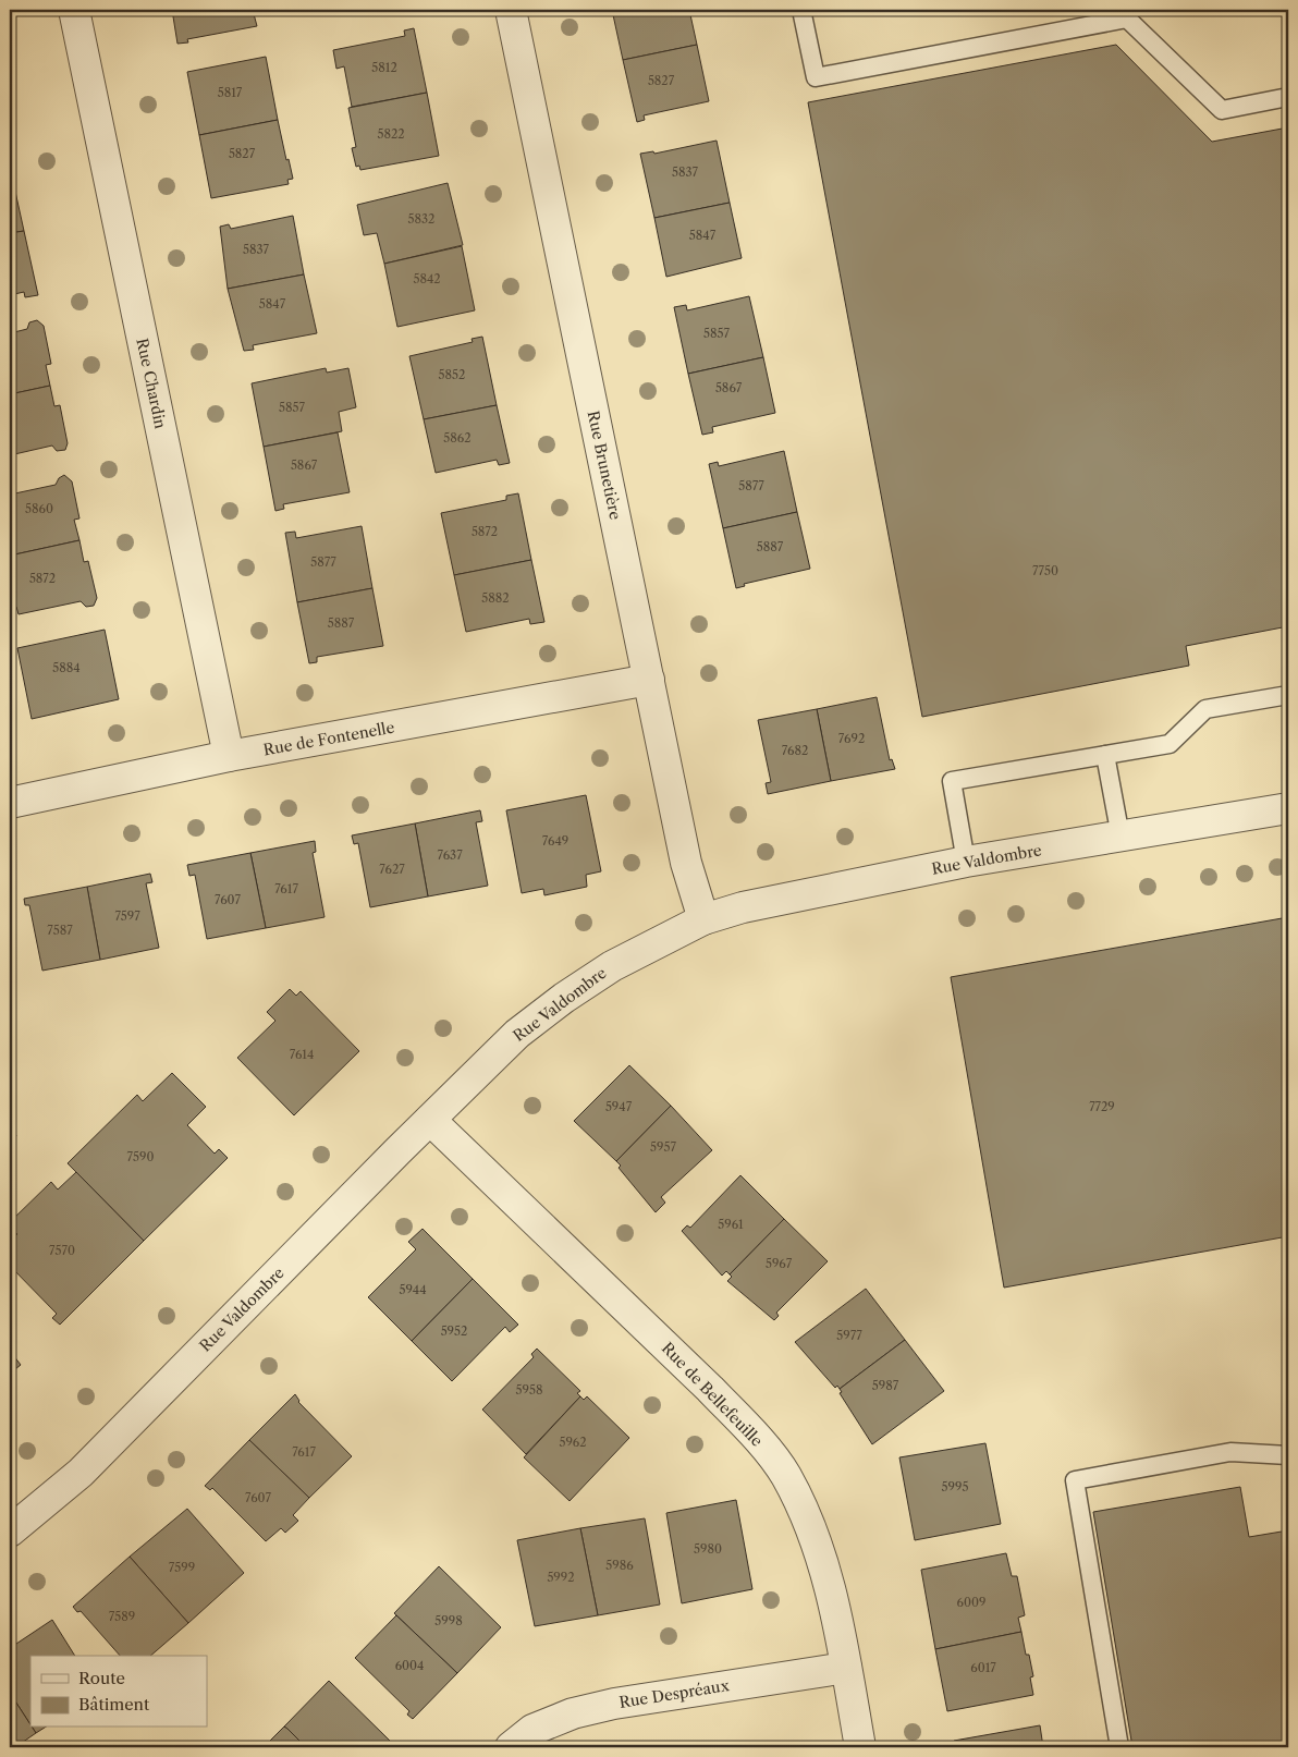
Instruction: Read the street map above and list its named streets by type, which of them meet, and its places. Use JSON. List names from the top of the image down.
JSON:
{
  "streets": {
    "street": [
      "Rue Chardin",
      "Rue Brunetière",
      "Rue de Fontenelle",
      "Rue Valdombre",
      "Rue de Bellefeuille",
      "Rue Despréaux"
    ]
  },
  "crossings": [
    ["Rue Chardin", "Rue de Fontenelle"],
    ["Rue Brunetière", "Rue de Fontenelle"],
    ["Rue Brunetière", "Rue Valdombre"],
    ["Rue Valdombre", "Rue de Bellefeuille"],
    ["Rue de Bellefeuille", "Rue Despréaux"]
  ],
  "house_numbers": [
    "5812",
    "5827",
    "5817",
    "5822",
    "5827",
    "5837",
    "5832",
    "5847",
    "5837",
    "5842",
    "5847",
    "5857",
    "5852",
    "5867",
    "5857",
    "5862",
    "5867",
    "5877",
    "5860",
    "5872",
    "5887",
    "5877",
    "7750",
    "5872",
    "5882",
    "5887",
    "5884",
    "7692",
    "7682",
    "7649",
    "7637",
    "7627",
    "7617",
    "7607",
    "7597",
    "7587",
    "7614",
    "5947",
    "7729",
    "5957",
    "7590",
    "5961",
    "7570",
    "5967",
    "5944",
    "5952",
    "5977",
    "5987",
    "5958",
    "5962",
    "7617",
    "5995",
    "7607",
    "5980",
    "5986",
    "7599",
    "5992",
    "6009",
    "7589",
    "5998",
    "6004",
    "6017"
  ],
  "legend": ["Route", "Bâtiment"]
}
